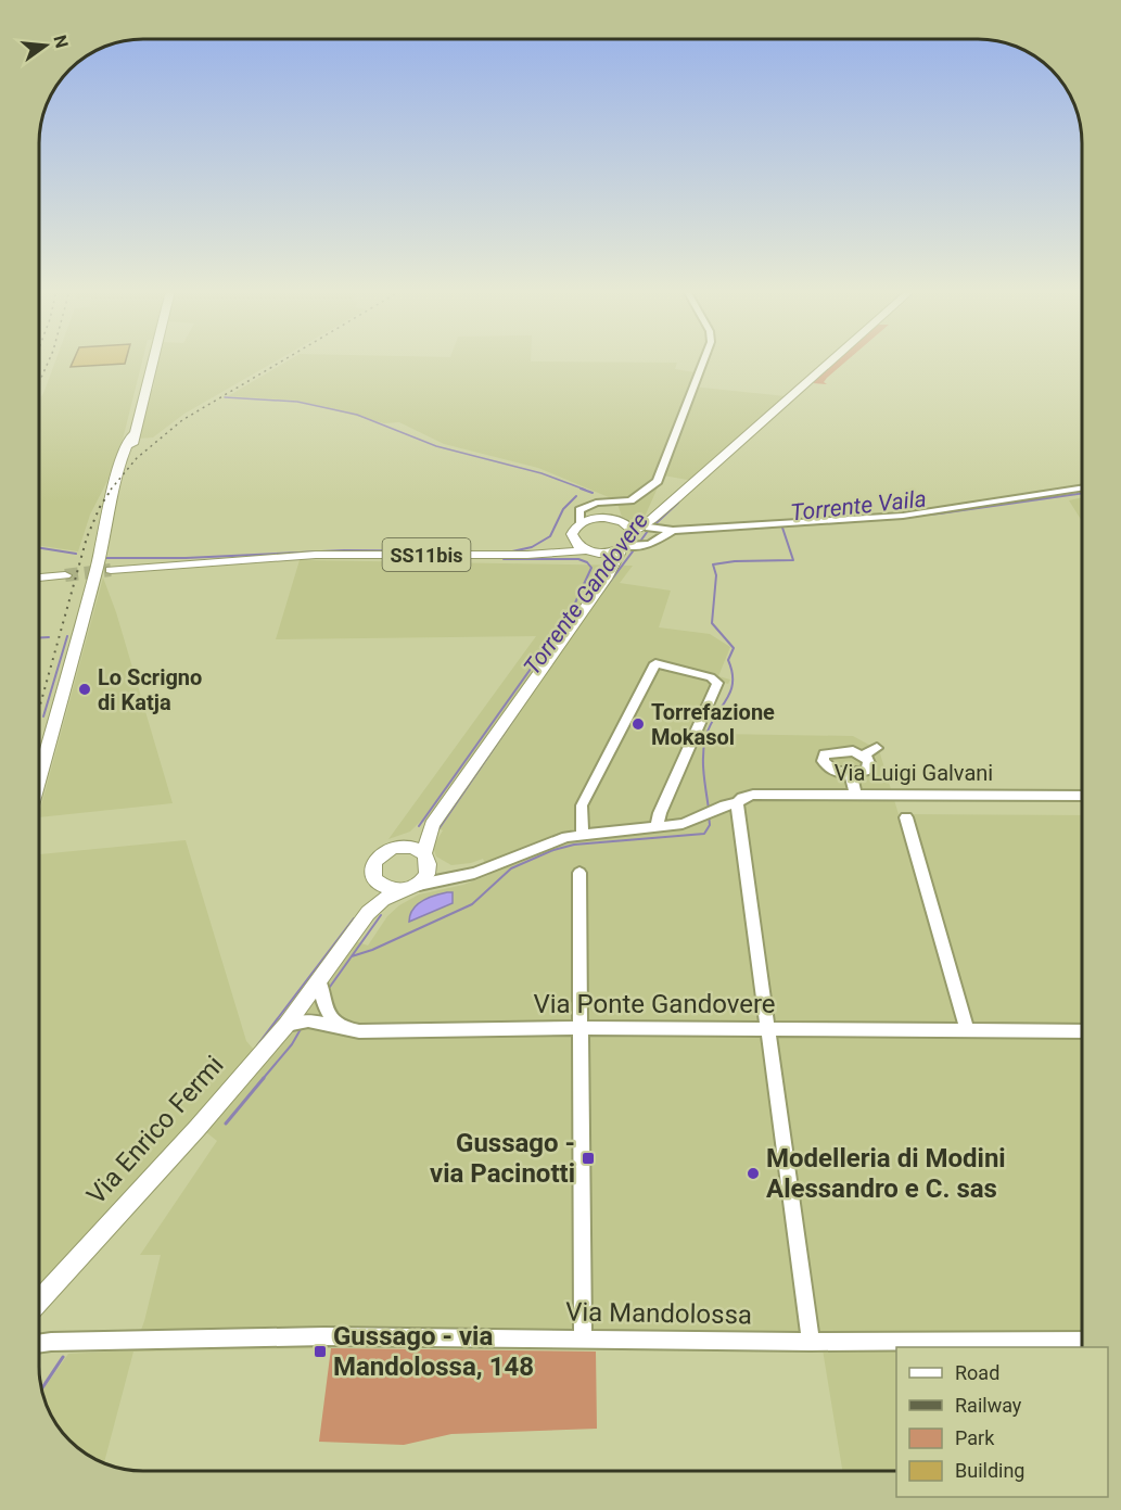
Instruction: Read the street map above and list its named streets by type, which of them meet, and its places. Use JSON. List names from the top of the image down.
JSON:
{
  "streets": {
    "main road": ["SS11bis", "Via Enrico Fermi"],
    "street": ["Via Luigi Galvani", "Via Ponte Gandovere", "Via Mandolossa"]
  },
  "crossings": [
    ["Via Ponte Gandovere", "Via Enrico Fermi"]
  ],
  "water": ["Torrente Vaila", "Torrente Gandovere"],
  "places": {
    "other": ["Lo Scrigno di Katja", "Torrefazione Mokasol", "Modelleria di Modini Alessandro e C. sas"],
    "transit": ["Gussago - via Pacinotti", "Gussago - via Mandolossa, 148"]
  },
  "legend": [
    "Road",
    "Railway",
    "Park",
    "Building"
  ],
  "north": "right"
}
